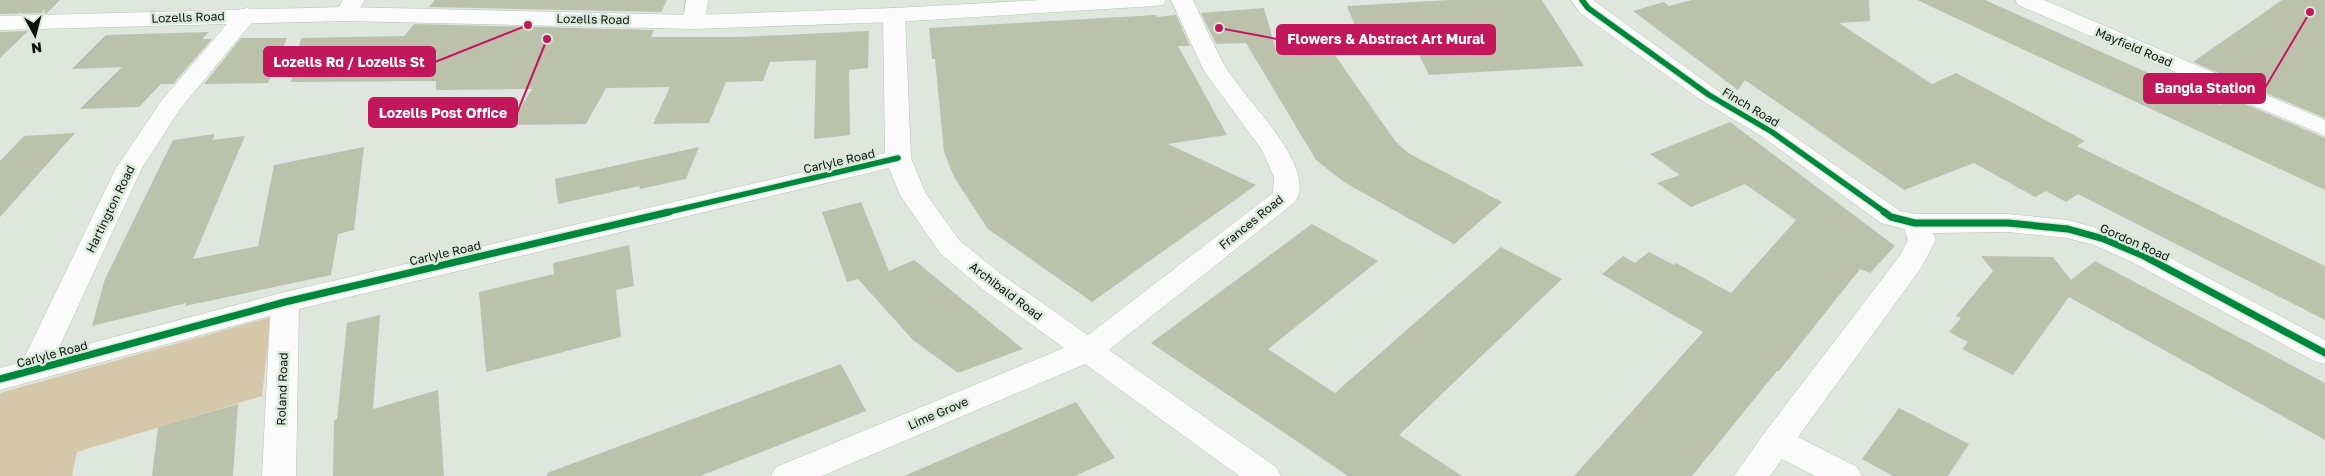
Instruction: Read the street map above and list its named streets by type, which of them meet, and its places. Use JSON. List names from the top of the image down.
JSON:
{
  "streets": {
    "street": [
      "Lozells Road",
      "Mayfield Road",
      "Finch Road",
      "Carlyle Road",
      "Hartington Road",
      "Frances Road",
      "Gordon Road",
      "Archibald Road",
      "Roland Road",
      "Lime Grove"
    ]
  },
  "crossings": [
    ["Lozells Road", "Hartington Road"],
    ["Lozells Road", "Archibald Road"],
    ["Finch Road", "Gordon Road"],
    ["Carlyle Road", "Hartington Road"],
    ["Carlyle Road", "Archibald Road"],
    ["Carlyle Road", "Roland Road"],
    ["Frances Road", "Archibald Road"],
    ["Frances Road", "Lime Grove"],
    ["Archibald Road", "Lime Grove"]
  ],
  "places": [
    "Bangla Station",
    "Lozells Rd / Lozells St",
    "Flowers & Abstract Art Mural",
    "Lozells Post Office"
  ],
  "north": "bottom"
}
